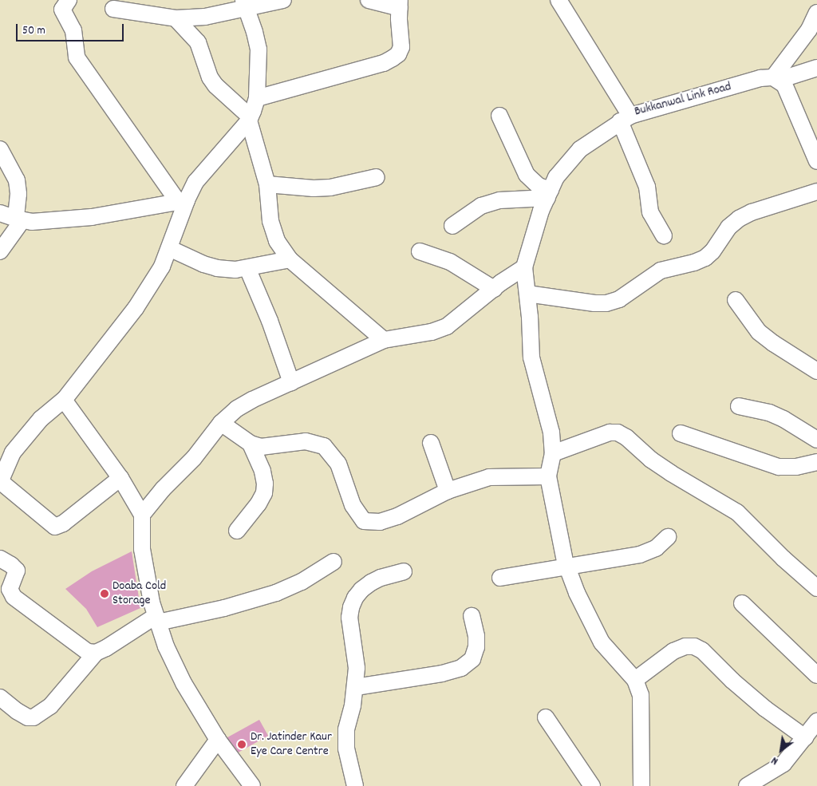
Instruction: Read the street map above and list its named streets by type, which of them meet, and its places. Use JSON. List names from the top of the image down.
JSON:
{
  "streets": {
    "street": ["Bukkanwal Link Road"]
  },
  "places": ["Doaba Cold Storage", "Dr. Jatinder Kaur Eye Care Centre"],
  "scale_bar": "50 m",
  "north": "bottom left"
}
